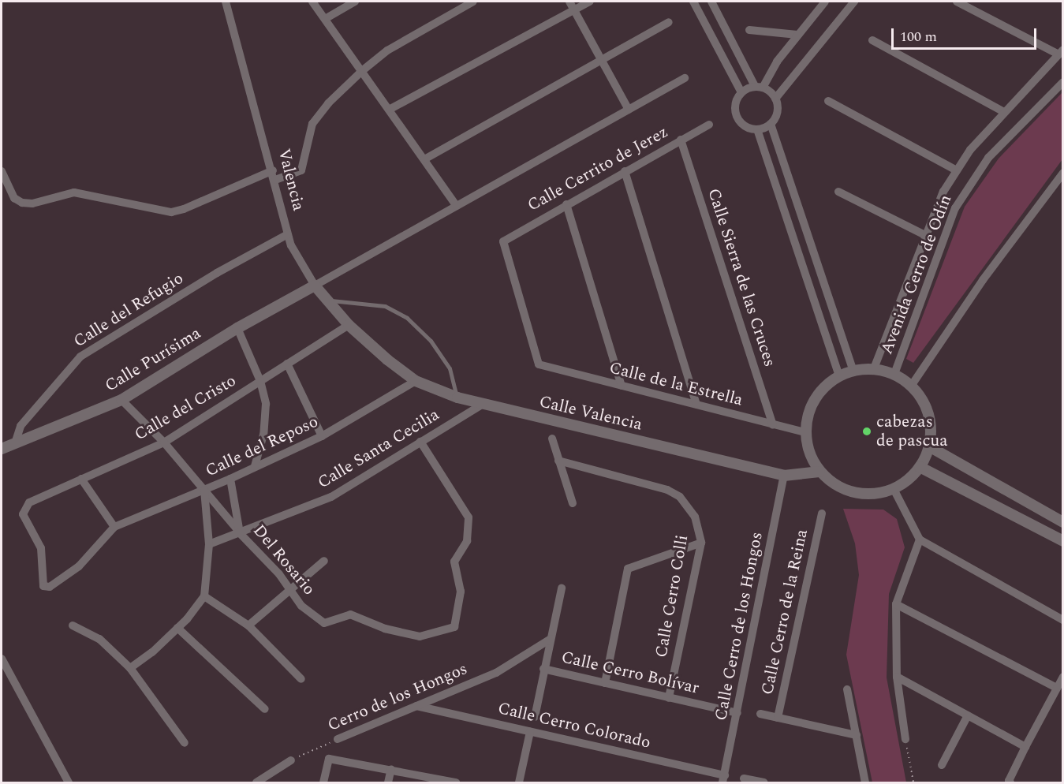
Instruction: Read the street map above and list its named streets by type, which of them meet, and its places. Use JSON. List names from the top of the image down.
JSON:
{
  "streets": {
    "street": [
      "Calle Cerrito de Jerez",
      "Valencia",
      "Avenida Cerro de Odín",
      "Calle Sierra de las Cruces",
      "Calle del Refugio",
      "Calle Purísima",
      "Calle de la Estrella",
      "Calle del Cristo",
      "Calle Valencia",
      "Calle del Reposo",
      "Calle Santa Cecilia",
      "Del Rosario",
      "Calle Cerro Colli",
      "Calle Cerro de la Reina",
      "Calle Cerro de los Hongos",
      "Calle Cerro Bolívar",
      "Cerro de los Hongos",
      "Calle Cerro Colorado"
    ]
  },
  "crossings": [
    ["Calle Cerrito de Jerez", "Calle Sierra de las Cruces"],
    ["Calle Cerrito de Jerez", "Calle de la Estrella"],
    ["Valencia", "Calle del Refugio"],
    ["Valencia", "Calle Purísima"],
    ["Valencia", "Calle del Cristo"],
    ["Valencia", "Calle Valencia"],
    ["Avenida Cerro de Odín", "Calle de la Estrella"],
    ["Avenida Cerro de Odín", "Calle Valencia"],
    ["Calle Sierra de las Cruces", "Calle de la Estrella"],
    ["Calle del Refugio", "Calle Purísima"],
    ["Calle de la Estrella", "Calle Valencia"],
    ["Calle del Cristo", "Calle del Reposo"],
    ["Calle Valencia", "Calle del Reposo"],
    ["Calle Valencia", "Calle Santa Cecilia"],
    ["Calle Valencia", "Calle Cerro de los Hongos"],
    ["Calle del Reposo", "Del Rosario"],
    ["Calle Santa Cecilia", "Del Rosario"],
    ["Calle Cerro Colli", "Calle Cerro Bolívar"],
    ["Calle Cerro de los Hongos", "Calle Cerro Bolívar"],
    ["Calle Cerro de los Hongos", "Calle Cerro Colorado"],
    ["Cerro de los Hongos", "Calle Cerro Colorado"]
  ],
  "places": ["cabezas de pascua"],
  "scale_bar": "100 m"
}
